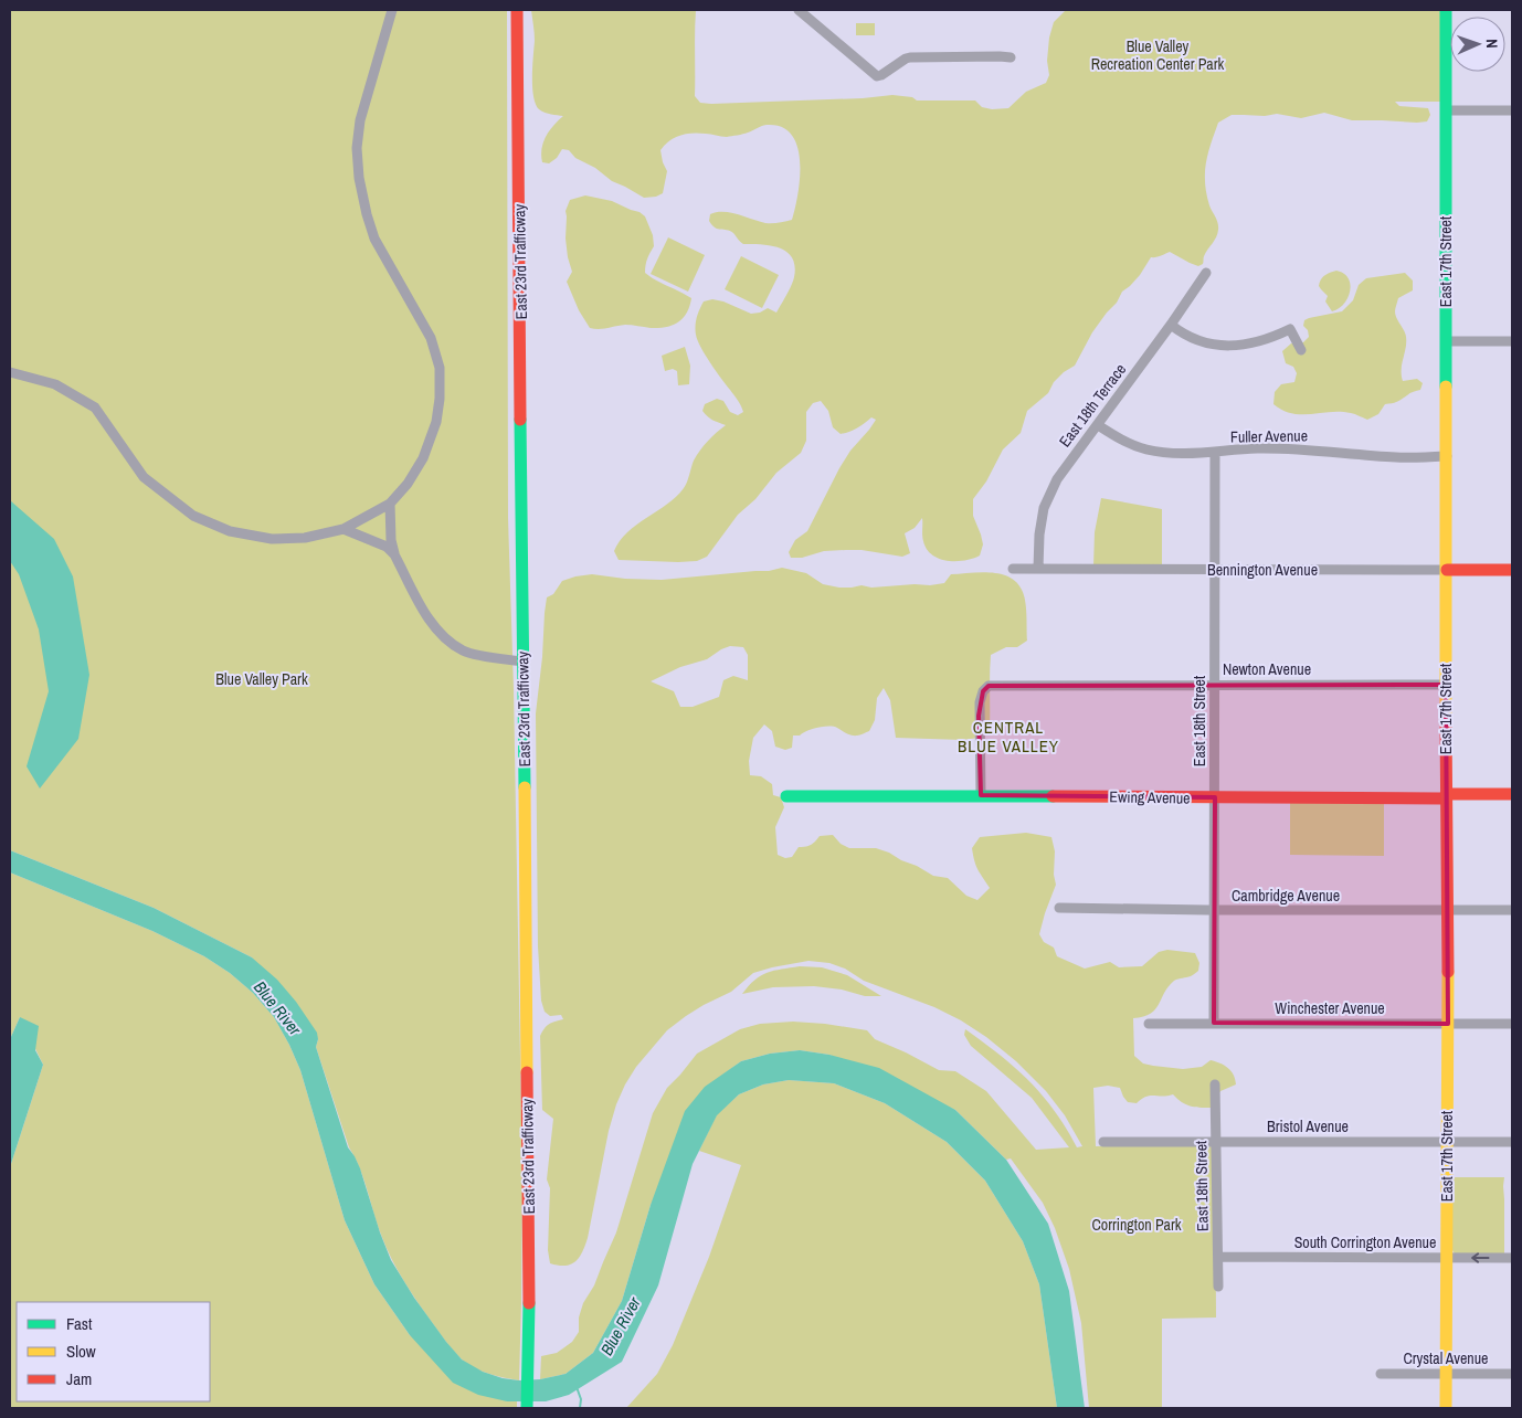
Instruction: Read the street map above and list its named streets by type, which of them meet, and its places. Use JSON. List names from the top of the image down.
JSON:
{
  "streets": {
    "street": [
      "East 23rd Trafficway",
      "East 17th Street",
      "East 18th Terrace",
      "Fuller Avenue",
      "Bennington Avenue",
      "Newton Avenue",
      "East 18th Street",
      "Ewing Avenue",
      "Cambridge Avenue",
      "Winchester Avenue",
      "Bristol Avenue",
      "South Corrington Avenue",
      "Crystal Avenue"
    ]
  },
  "crossings": [
    ["East 17th Street", "Fuller Avenue"],
    ["East 17th Street", "Bennington Avenue"],
    ["East 17th Street", "Newton Avenue"],
    ["East 17th Street", "Ewing Avenue"],
    ["East 17th Street", "Cambridge Avenue"],
    ["East 17th Street", "Winchester Avenue"],
    ["East 17th Street", "Bristol Avenue"],
    ["East 17th Street", "South Corrington Avenue"],
    ["East 17th Street", "Crystal Avenue"],
    ["East 18th Terrace", "Fuller Avenue"],
    ["East 18th Terrace", "Bennington Avenue"],
    ["Fuller Avenue", "East 18th Street"],
    ["Bennington Avenue", "East 18th Street"],
    ["Newton Avenue", "East 18th Street"],
    ["Newton Avenue", "Ewing Avenue"],
    ["East 18th Street", "Ewing Avenue"],
    ["East 18th Street", "Cambridge Avenue"],
    ["East 18th Street", "Winchester Avenue"],
    ["East 18th Street", "Bristol Avenue"],
    ["East 18th Street", "South Corrington Avenue"]
  ],
  "districts": ["CENTRAL BLUE VALLEY"],
  "water": ["Blue River"],
  "parks": ["Blue Valley Recreation Center Park", "Blue Valley Park", "Corrington Park"],
  "legend": ["Fast", "Slow", "Jam"],
  "north": "right"
}
